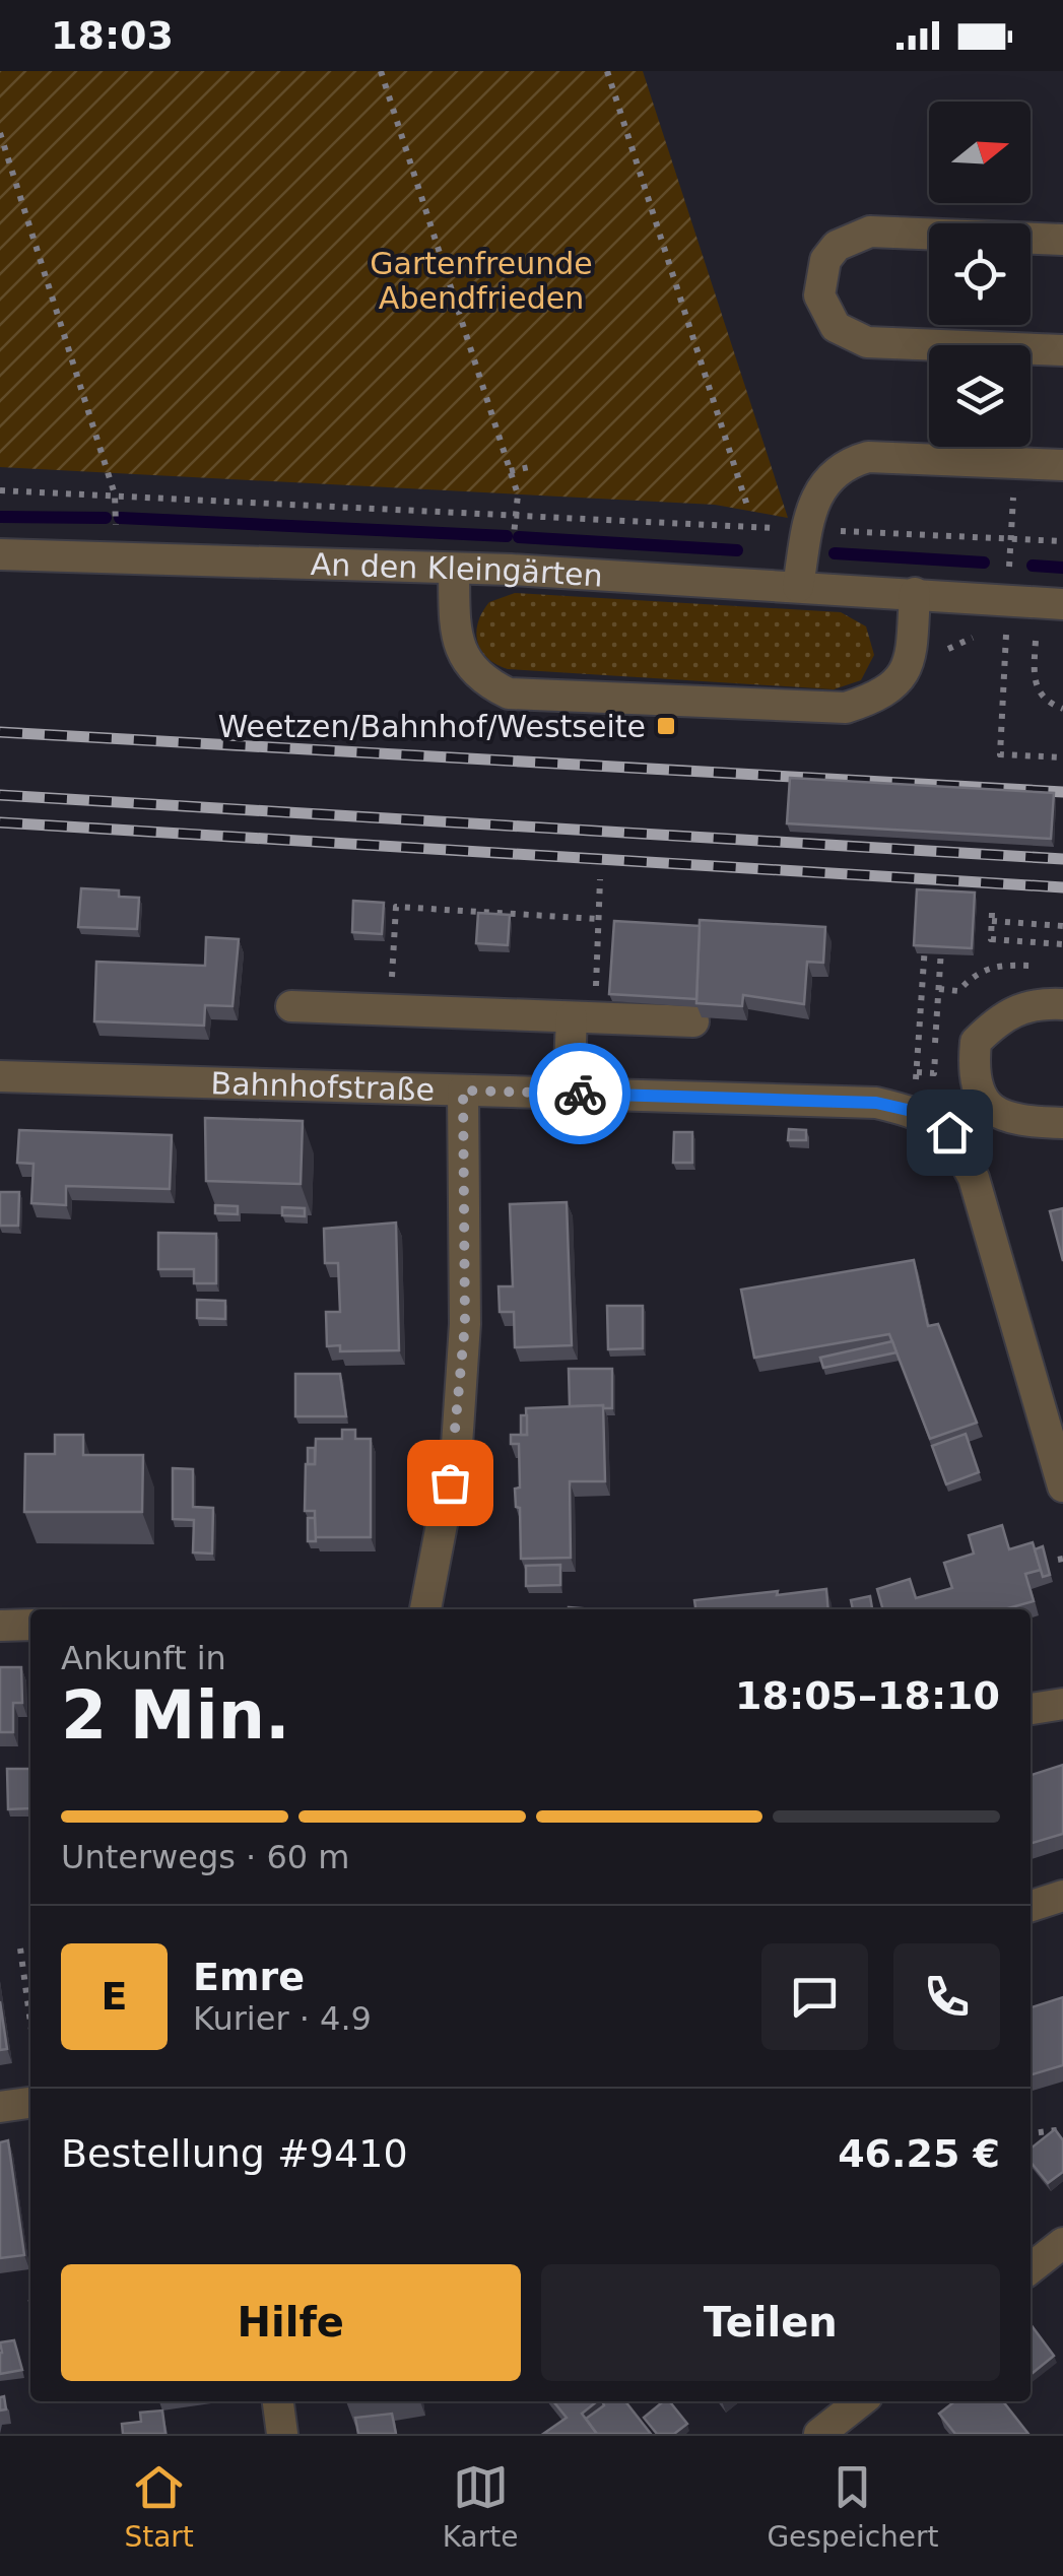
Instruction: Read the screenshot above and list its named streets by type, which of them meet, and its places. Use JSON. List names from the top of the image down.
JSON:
{
  "streets": {
    "street": ["An den Kleingärten", "Bahnhofstraße"]
  },
  "parks": ["Gartenfreunde Abendfrieden"],
  "places": {
    "transit": ["Weetzen/Bahnhof/Westseite"]
  },
  "north": "right",
  "page": {
    "status": "18:03",
    "heading": ["2 Min.", "Ankunft in", "18:05–18:10"],
    "panel": [
      "Emre",
      "Kurier · 4.9",
      "Bestellung #9410",
      "46.25 €"
    ],
    "bar": "Unterwegs · 60 m",
    "round": "E",
    "buttons": ["Hilfe", "Teilen"],
    "tabs": ["Start", "Karte", "Gespeichert"]
  }
}
